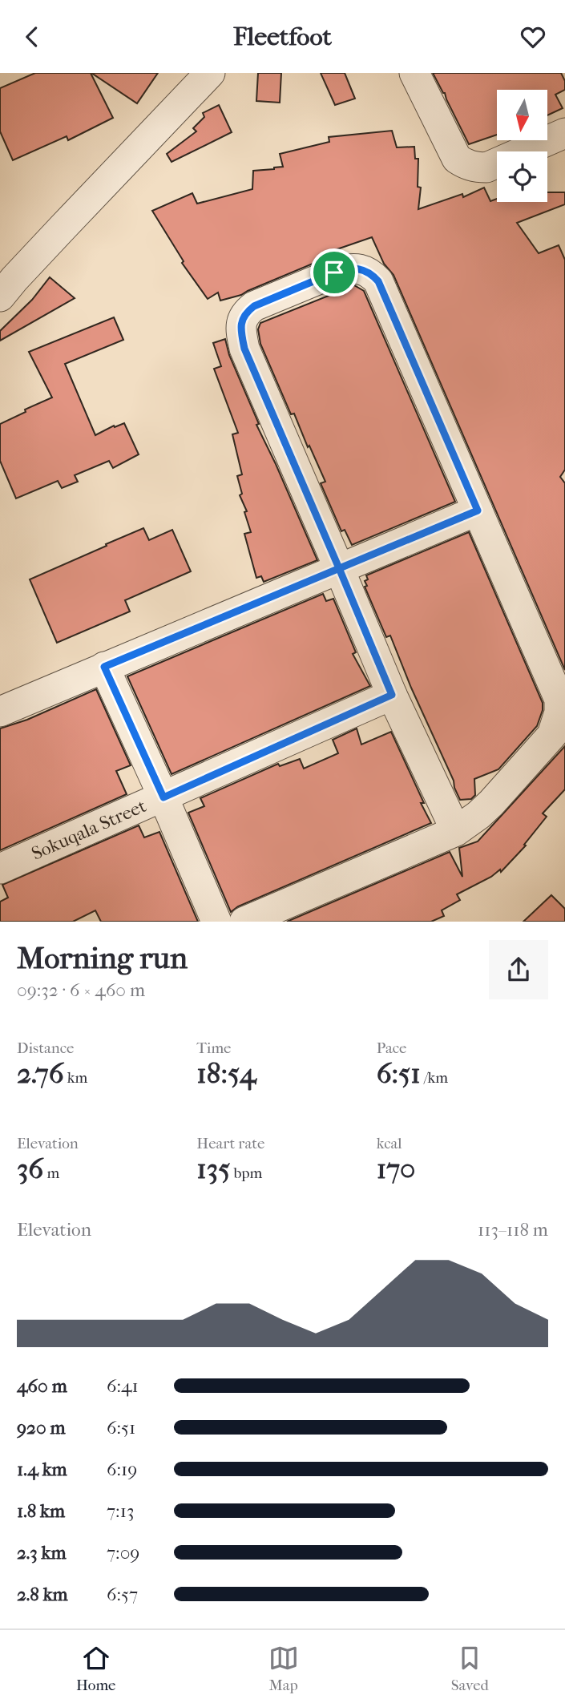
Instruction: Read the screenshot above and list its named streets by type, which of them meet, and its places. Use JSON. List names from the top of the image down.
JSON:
{
  "streets": {
    "street": ["Sokuqala Street"]
  },
  "north": "bottom",
  "page": {
    "header": "Fleetfoot",
    "heading": ["Morning run", "09:32 · 6 × 460 m"],
    "stats": [
      ["Distance", "2.76 km"],
      ["Time", "18:54"],
      ["Pace", "6:51 /km"],
      ["Elevation", "36 m"],
      ["Heart rate", "135 bpm"],
      ["kcal", "170"]
    ],
    "chart": ["Elevation", "113–118 m"],
    "list": [
      {
        "name": "460 m",
        "note": "6:41"
      },
      {
        "name": "920 m",
        "note": "6:51"
      },
      {
        "name": "1.4 km",
        "note": "6:19"
      },
      {
        "name": "1.8 km",
        "note": "7:13"
      },
      {
        "name": "2.3 km",
        "note": "7:09"
      },
      {
        "name": "2.8 km",
        "note": "6:57"
      }
    ],
    "tabs": ["Home", "Map", "Saved"]
  }
}
